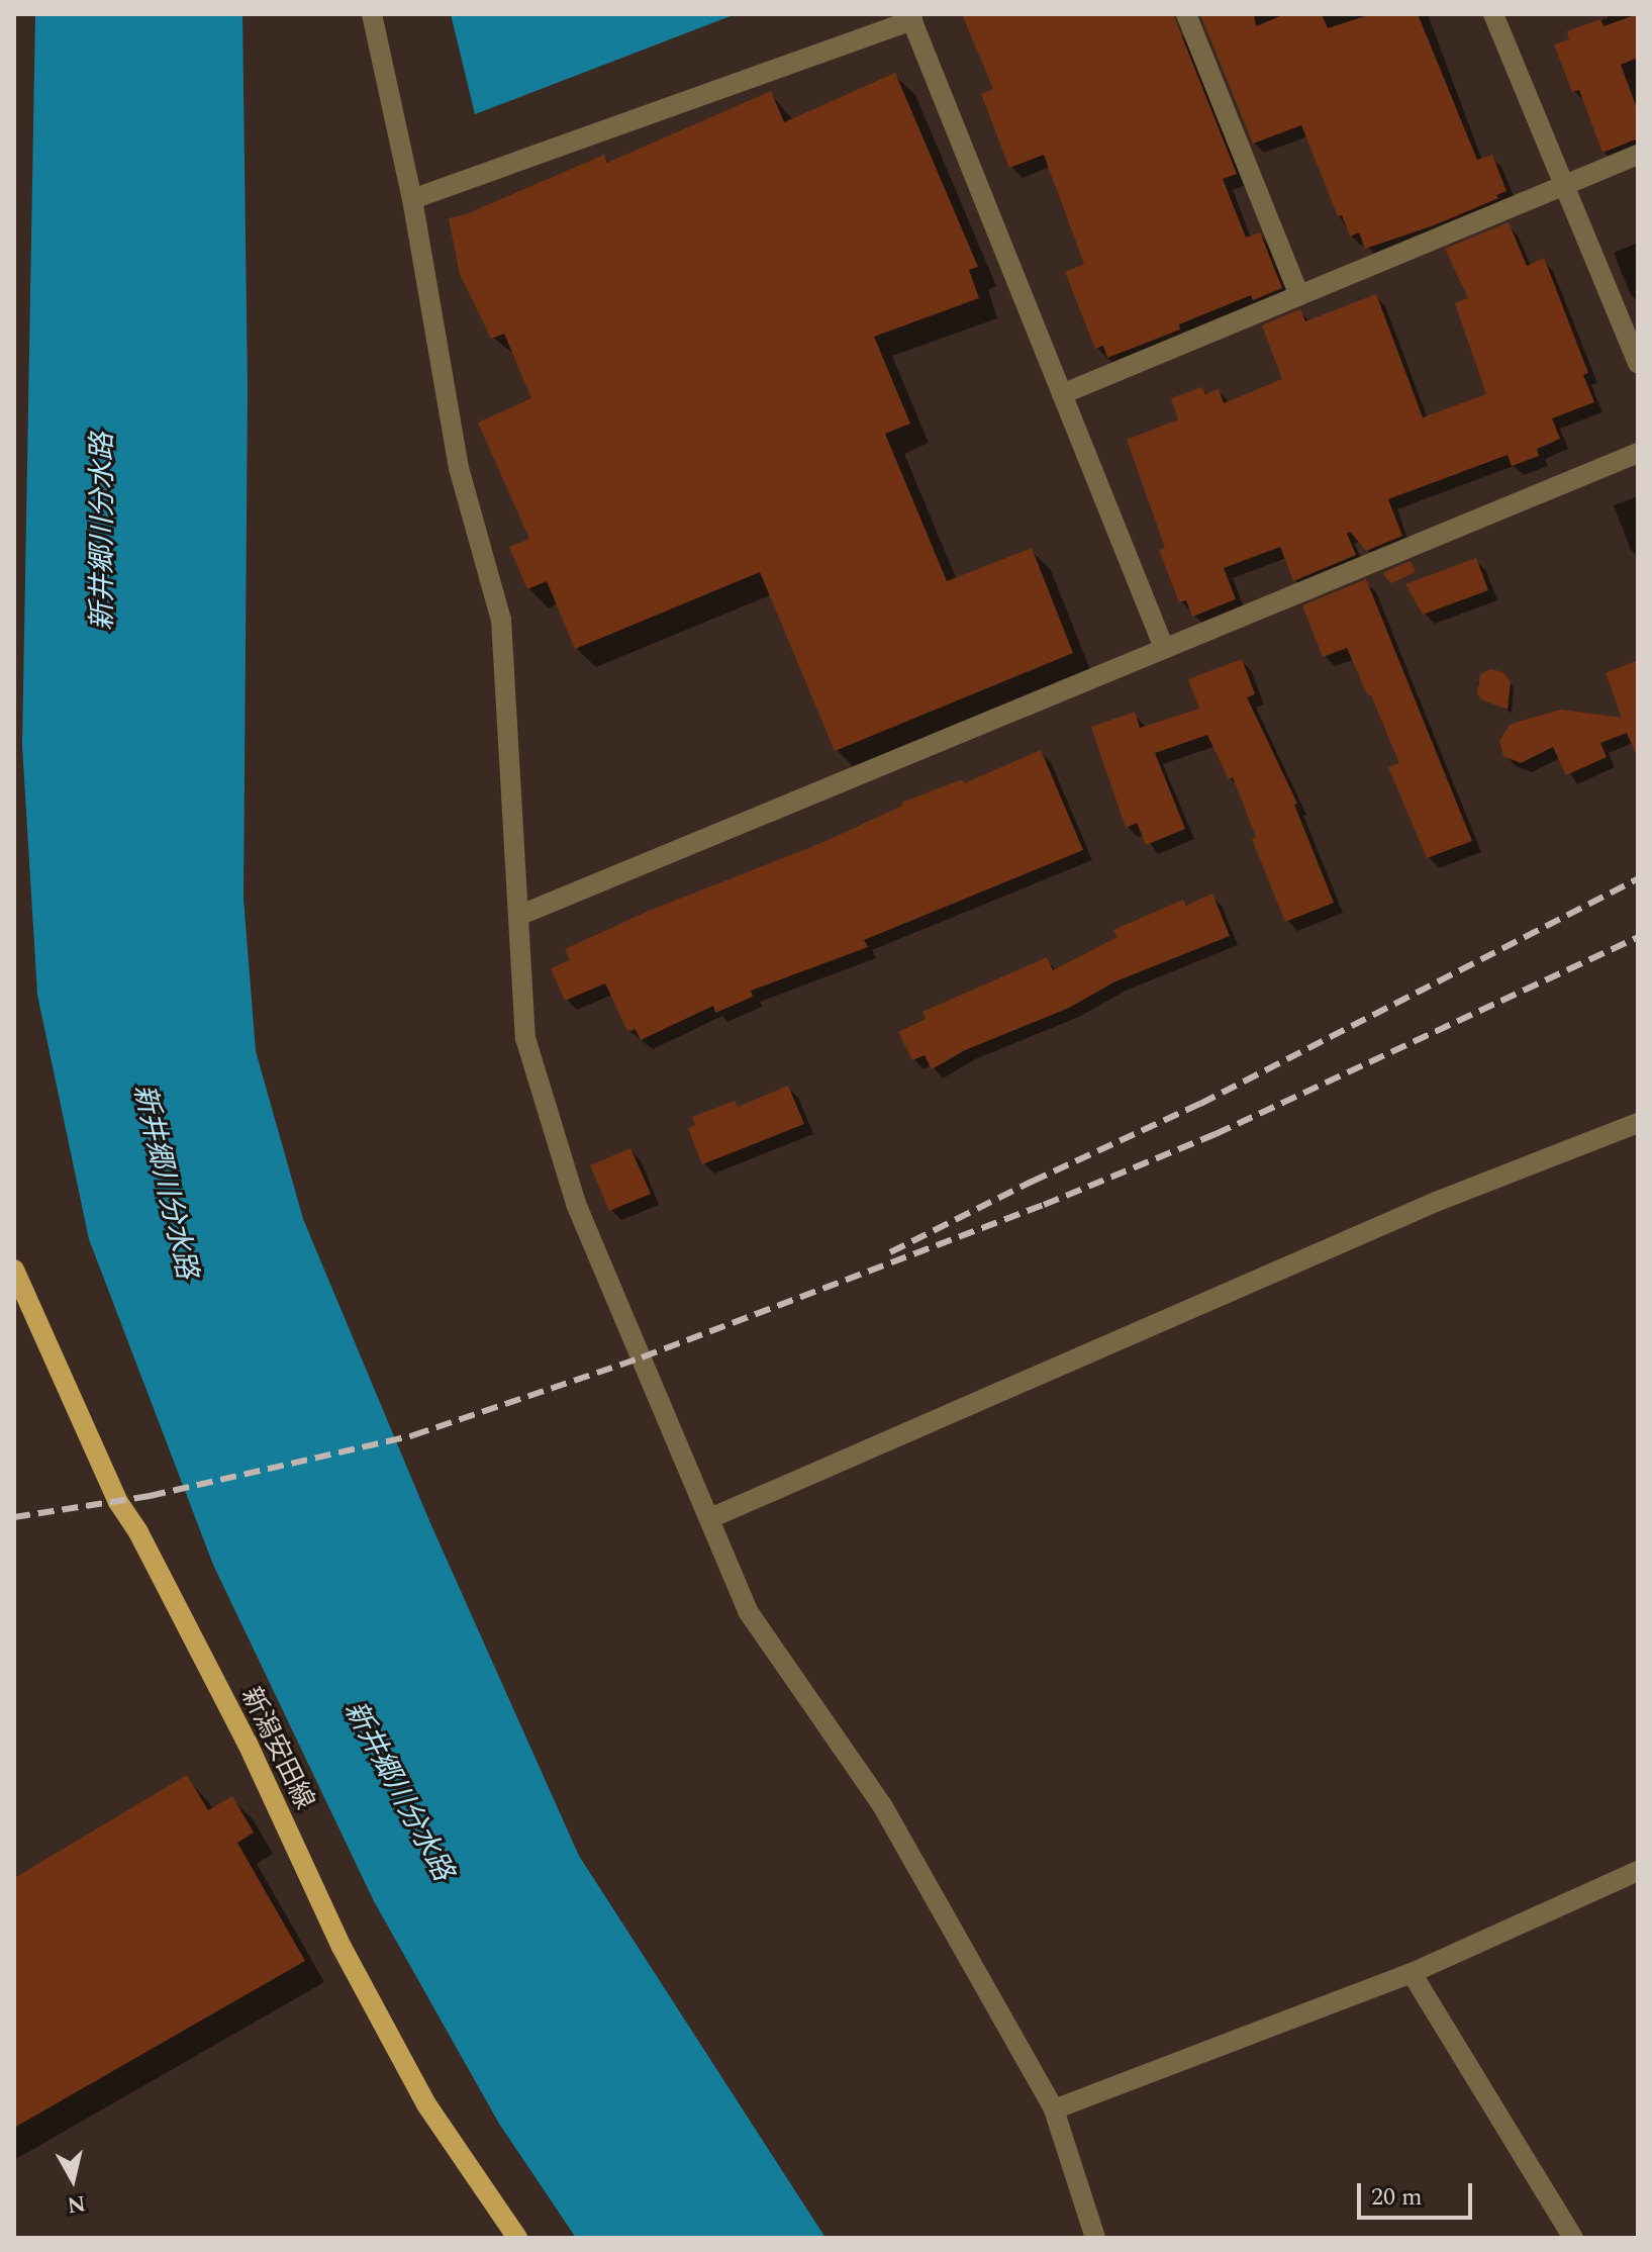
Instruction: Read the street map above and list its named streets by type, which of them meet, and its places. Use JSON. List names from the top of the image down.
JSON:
{
  "streets": {
    "main road": ["新潟安田線"]
  },
  "water": ["新井郷川分水路"],
  "scale_bar": "20 m",
  "north": "bottom"
}
